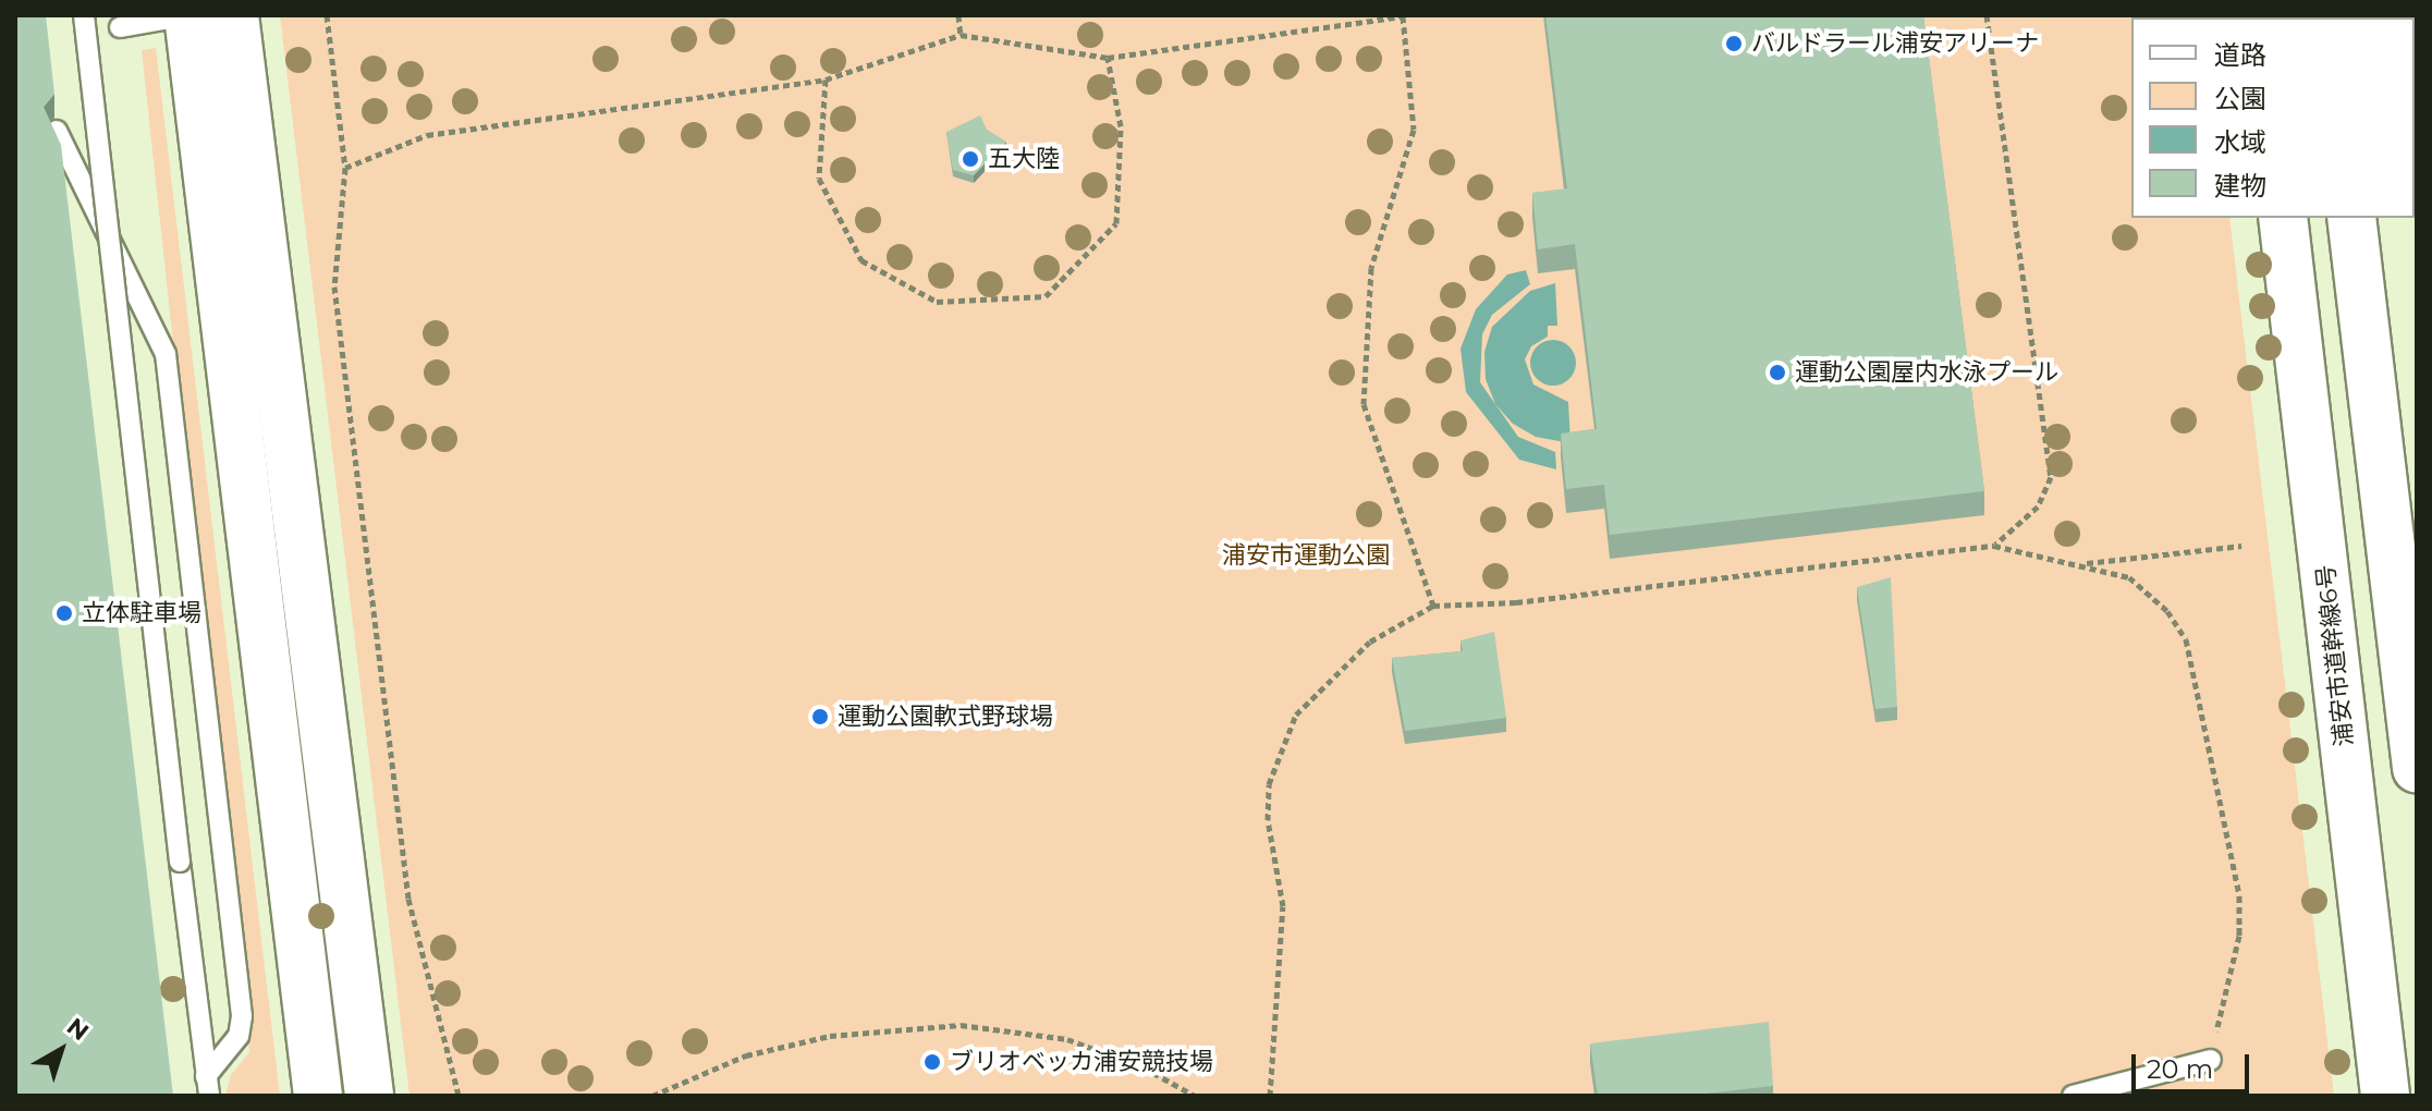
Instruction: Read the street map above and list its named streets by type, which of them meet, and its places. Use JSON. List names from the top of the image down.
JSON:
{
  "streets": {
    "street": ["浦安市道幹線6号"]
  },
  "parks": ["浦安市運動公園"],
  "places": [
    "バルドラール浦安アリーナ",
    "五大陸",
    "運動公園屋内水泳プール",
    "立体駐車場",
    "運動公園軟式野球場",
    "ブリオベッカ浦安競技場"
  ],
  "legend": [
    "道路",
    "公園",
    "水域",
    "建物"
  ],
  "scale_bar": "20 m",
  "north": "top right"
}
